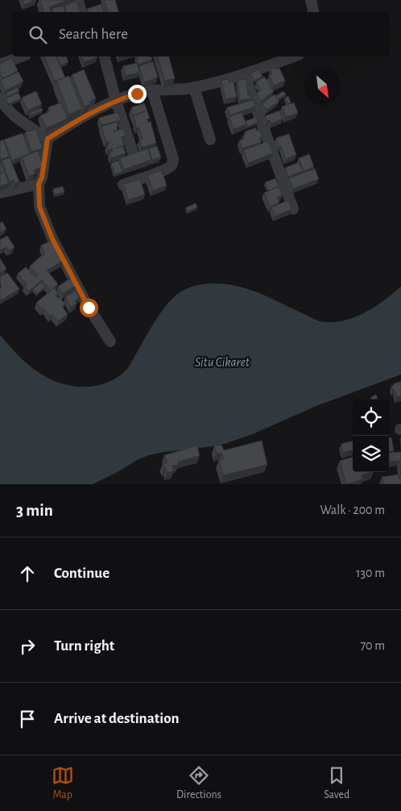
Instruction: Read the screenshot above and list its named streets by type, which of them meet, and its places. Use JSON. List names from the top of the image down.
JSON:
{
  "water": ["Situ Cikaret"],
  "north": "bottom right",
  "page": {
    "search": "Search here",
    "heading": ["3 min", "Walk · 200 m"],
    "list": [
      ["Continue", "130 m"],
      ["Turn right", "70 m"],
      "Arrive at destination"
    ],
    "nav": ["Map", "Directions", "Saved"]
  }
}
